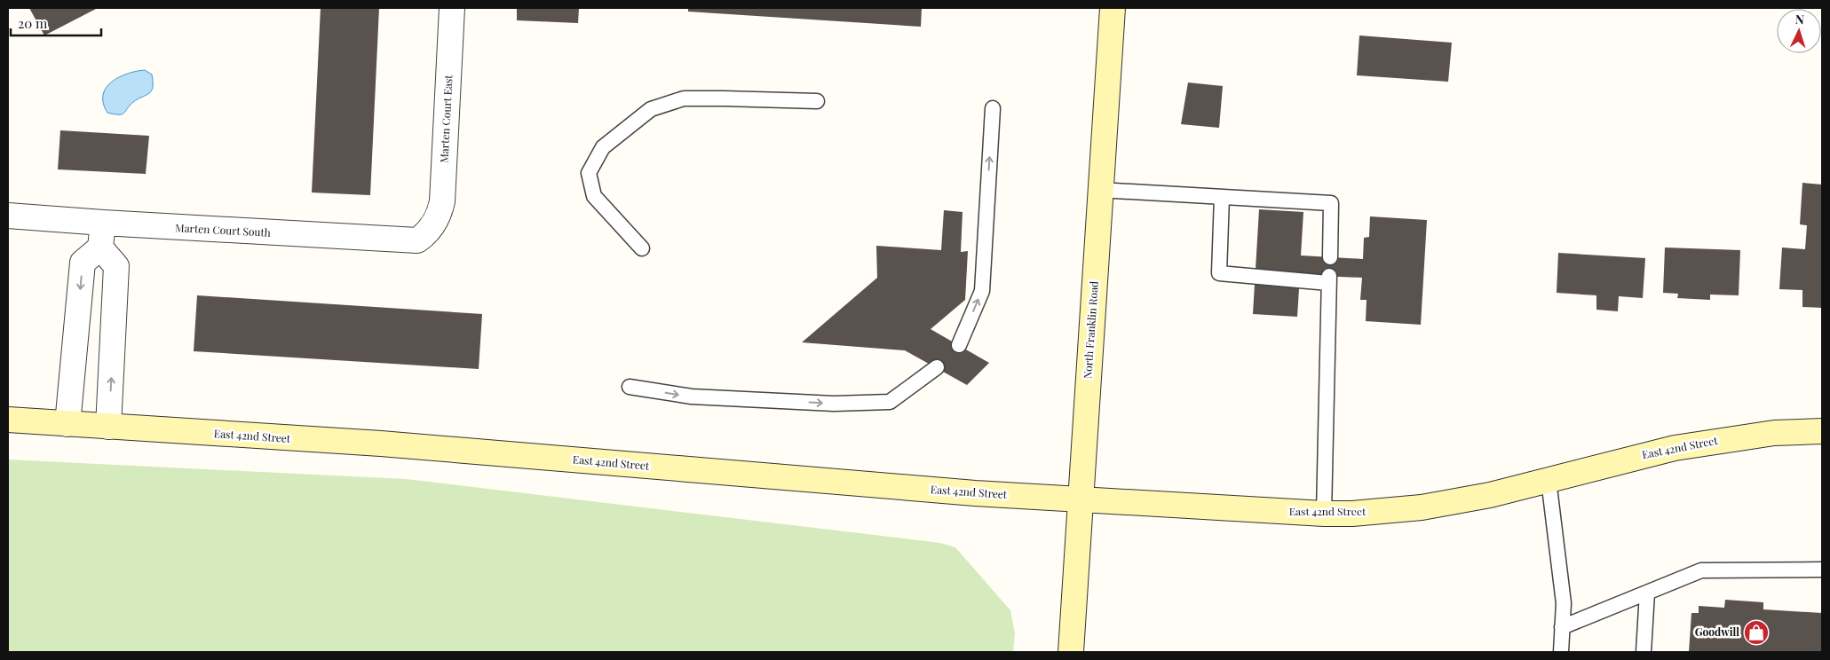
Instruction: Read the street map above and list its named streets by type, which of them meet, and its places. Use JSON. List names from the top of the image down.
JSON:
{
  "streets": {
    "street": [
      "Marten Court East",
      "Marten Court South",
      "North Franklin Road",
      "East 42nd Street"
    ]
  },
  "crossings": [
    ["Marten Court East", "Marten Court South"],
    ["North Franklin Road", "East 42nd Street"]
  ],
  "places": {
    "shop": ["Goodwill"]
  },
  "scale_bar": "20 m",
  "north": "top"
}
